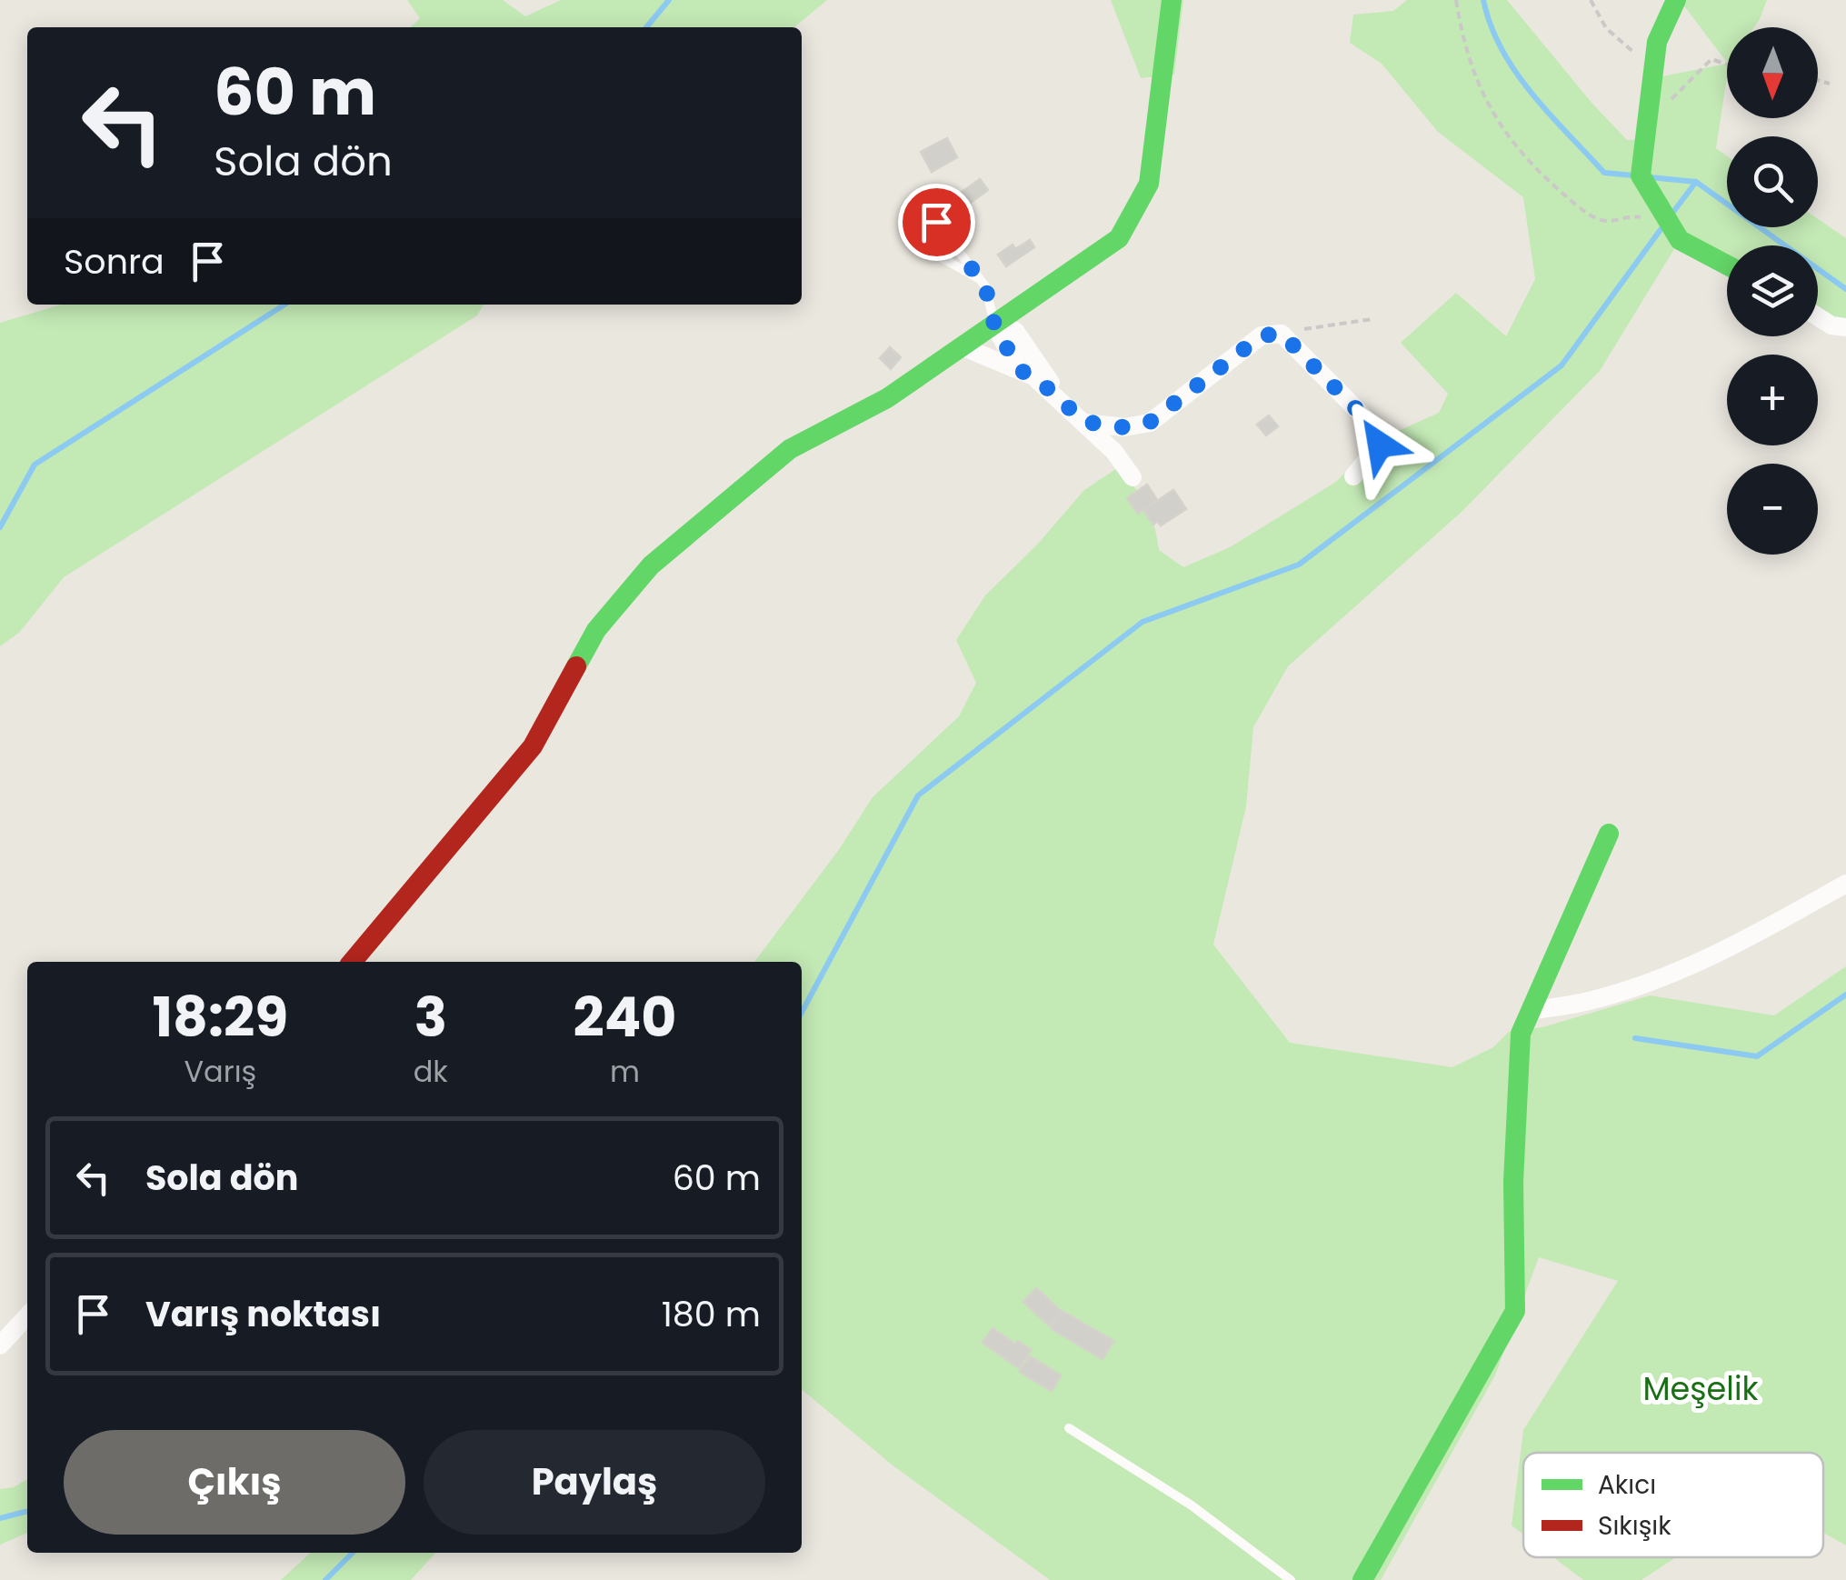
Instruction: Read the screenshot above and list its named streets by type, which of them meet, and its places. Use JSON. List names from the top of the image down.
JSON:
{
  "parks": ["Meşelik"],
  "legend": ["Akıcı", "Sıkışık"],
  "north": "bottom",
  "page": {
    "map_buttons": ["+", "−"],
    "turn": ["60 m", "Sola dön"],
    "then": "Sonra",
    "eta": [
      "18:29",
      "Varış",
      "3",
      "dk",
      "240",
      "m"
    ],
    "list": [
      {
        "name": "Sola dön",
        "value": "60 m"
      },
      {
        "name": "Varış noktası",
        "value": "180 m"
      }
    ],
    "buttons": ["Çıkış", "Paylaş"]
  }
}
